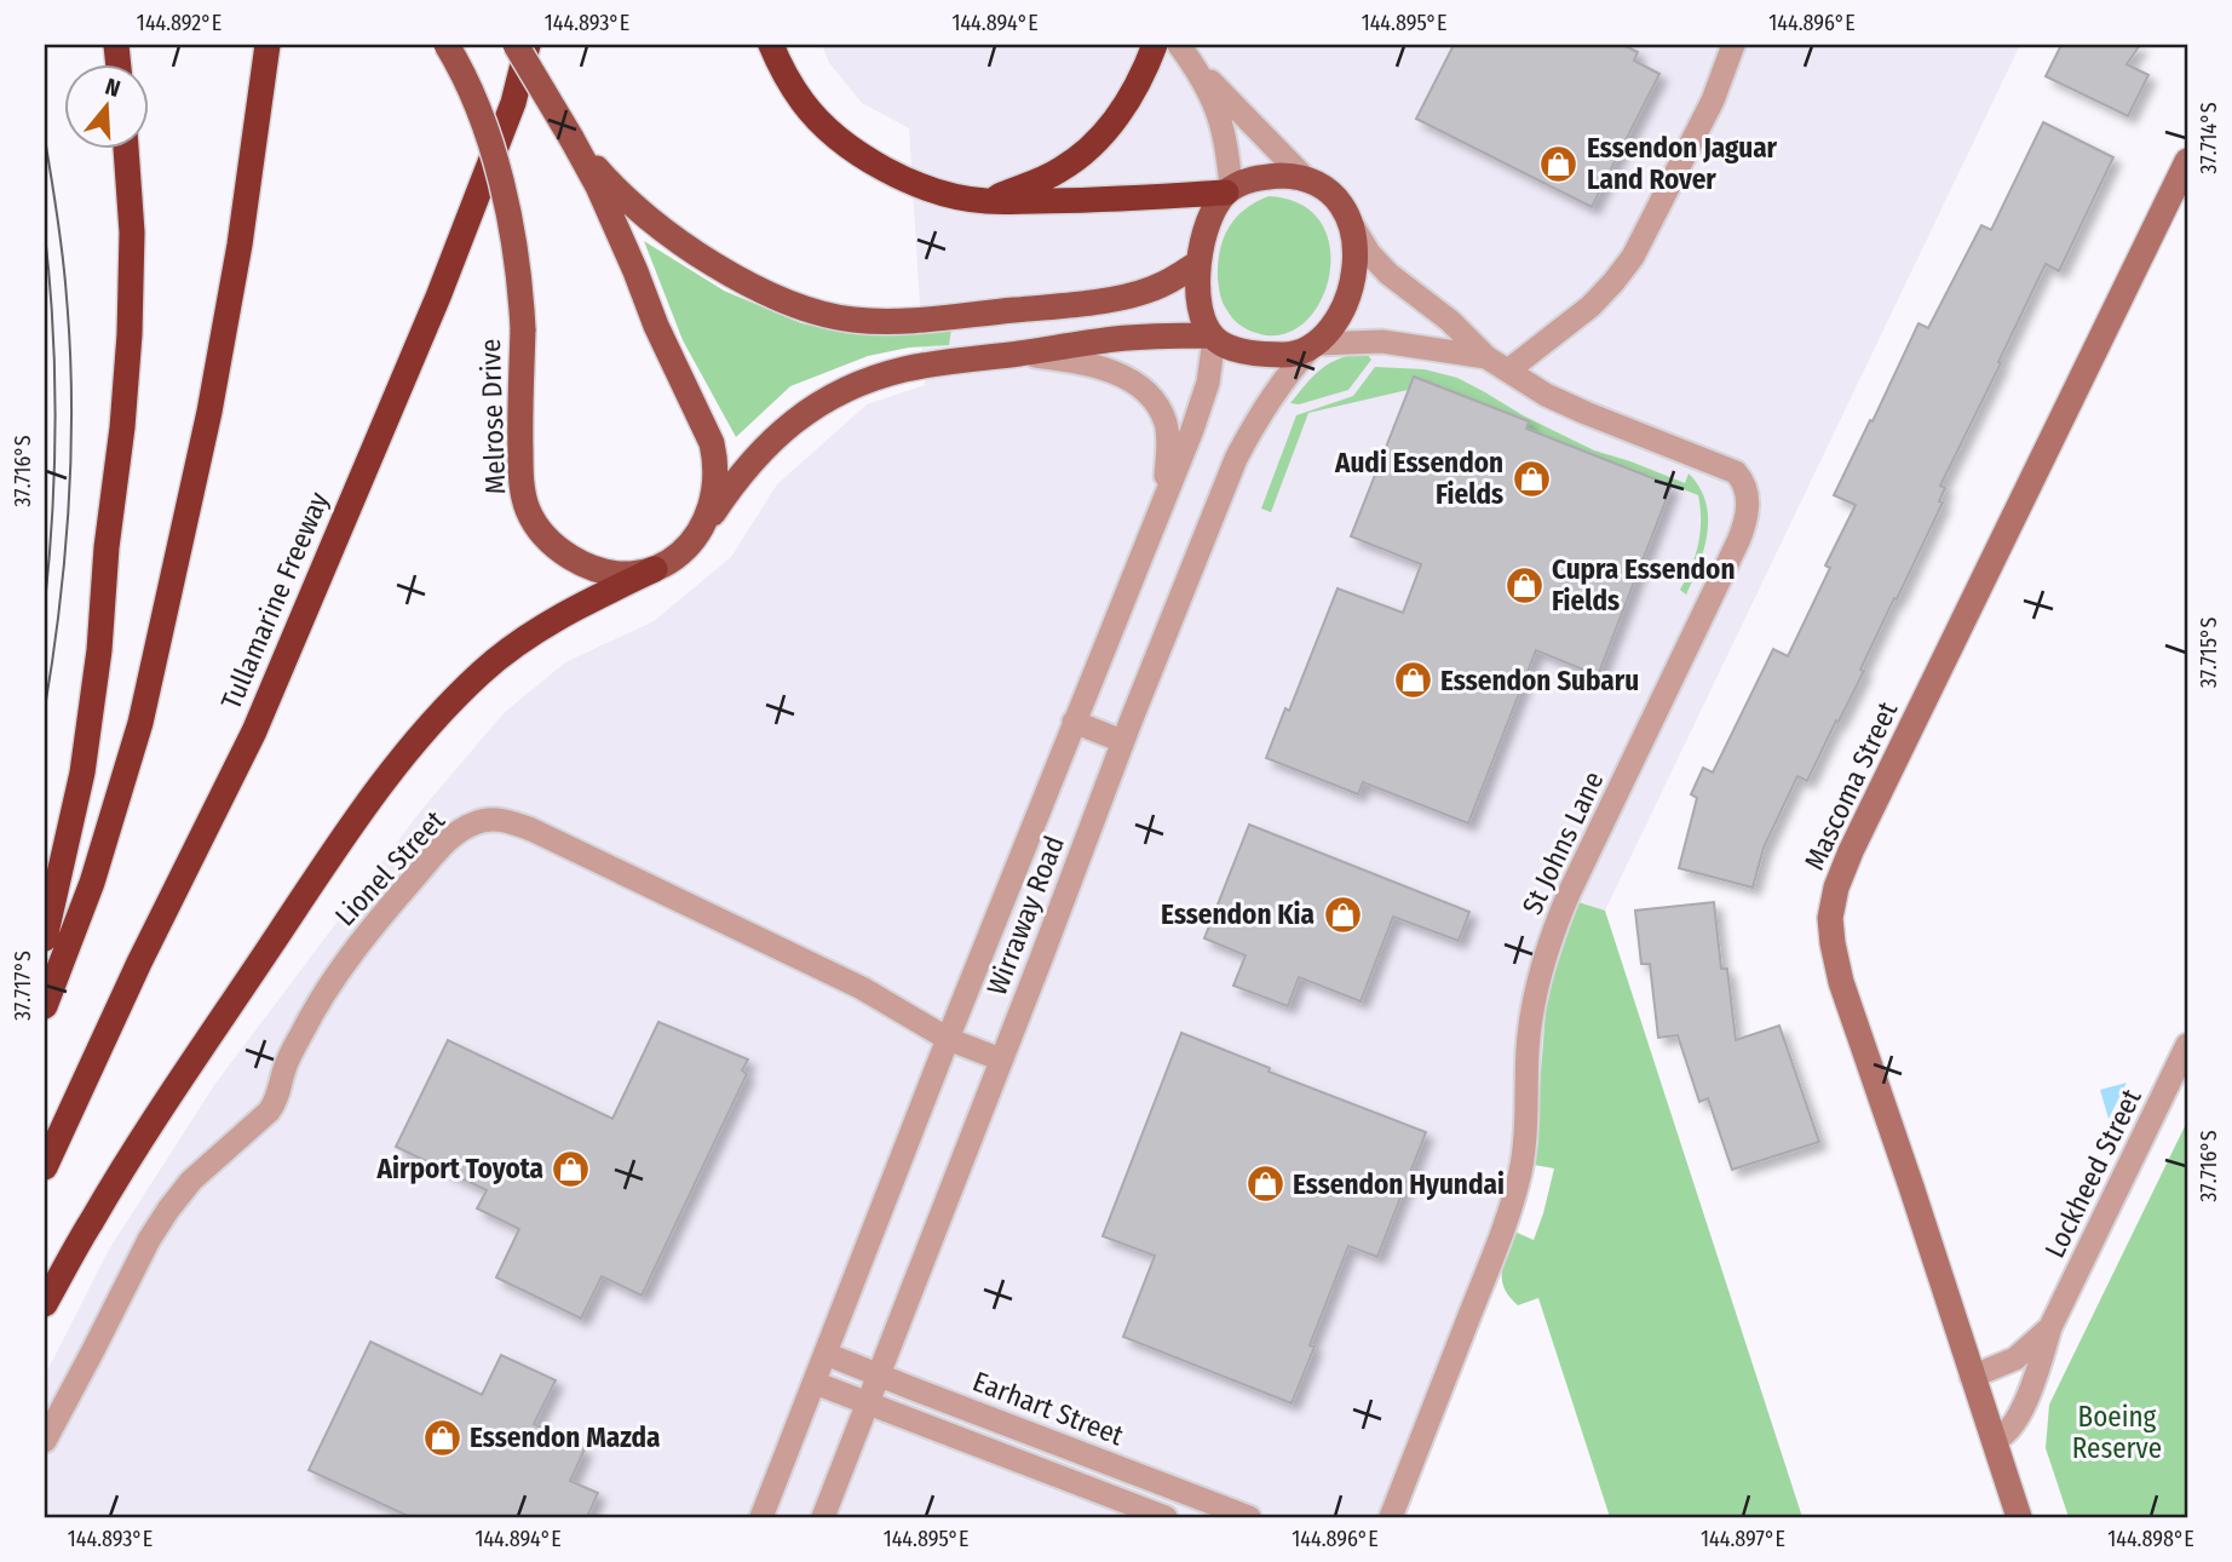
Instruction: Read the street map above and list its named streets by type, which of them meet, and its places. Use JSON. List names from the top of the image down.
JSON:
{
  "streets": {
    "highway": ["Tullamarine Freeway"],
    "main road": ["Melrose Drive", "Mascoma Street"],
    "street": [
      "St Johns Lane",
      "Lionel Street",
      "Wirraway Road",
      "Lockheed Street",
      "Earhart Street"
    ]
  },
  "crossings": [
    ["Mascoma Street", "Lockheed Street"],
    ["St Johns Lane", "Wirraway Road"],
    ["Lionel Street", "Wirraway Road"],
    ["Wirraway Road", "Earhart Street"]
  ],
  "parks": ["Boeing Reserve"],
  "places": {
    "shop": [
      "Essendon Jaguar Land Rover",
      "Audi Essendon Fields",
      "Cupra Essendon Fields",
      "Essendon Subaru",
      "Essendon Kia",
      "Airport Toyota",
      "Essendon Hyundai",
      "Essendon Mazda"
    ]
  },
  "north": "top",
  "coordinates": [
    "144.892°E",
    "144.893°E",
    "144.894°E",
    "144.895°E",
    "144.896°E",
    "37.714°S",
    "37.716°S",
    "37.715°S",
    "37.717°S",
    "144.897°E",
    "144.898°E"
  ]
}
